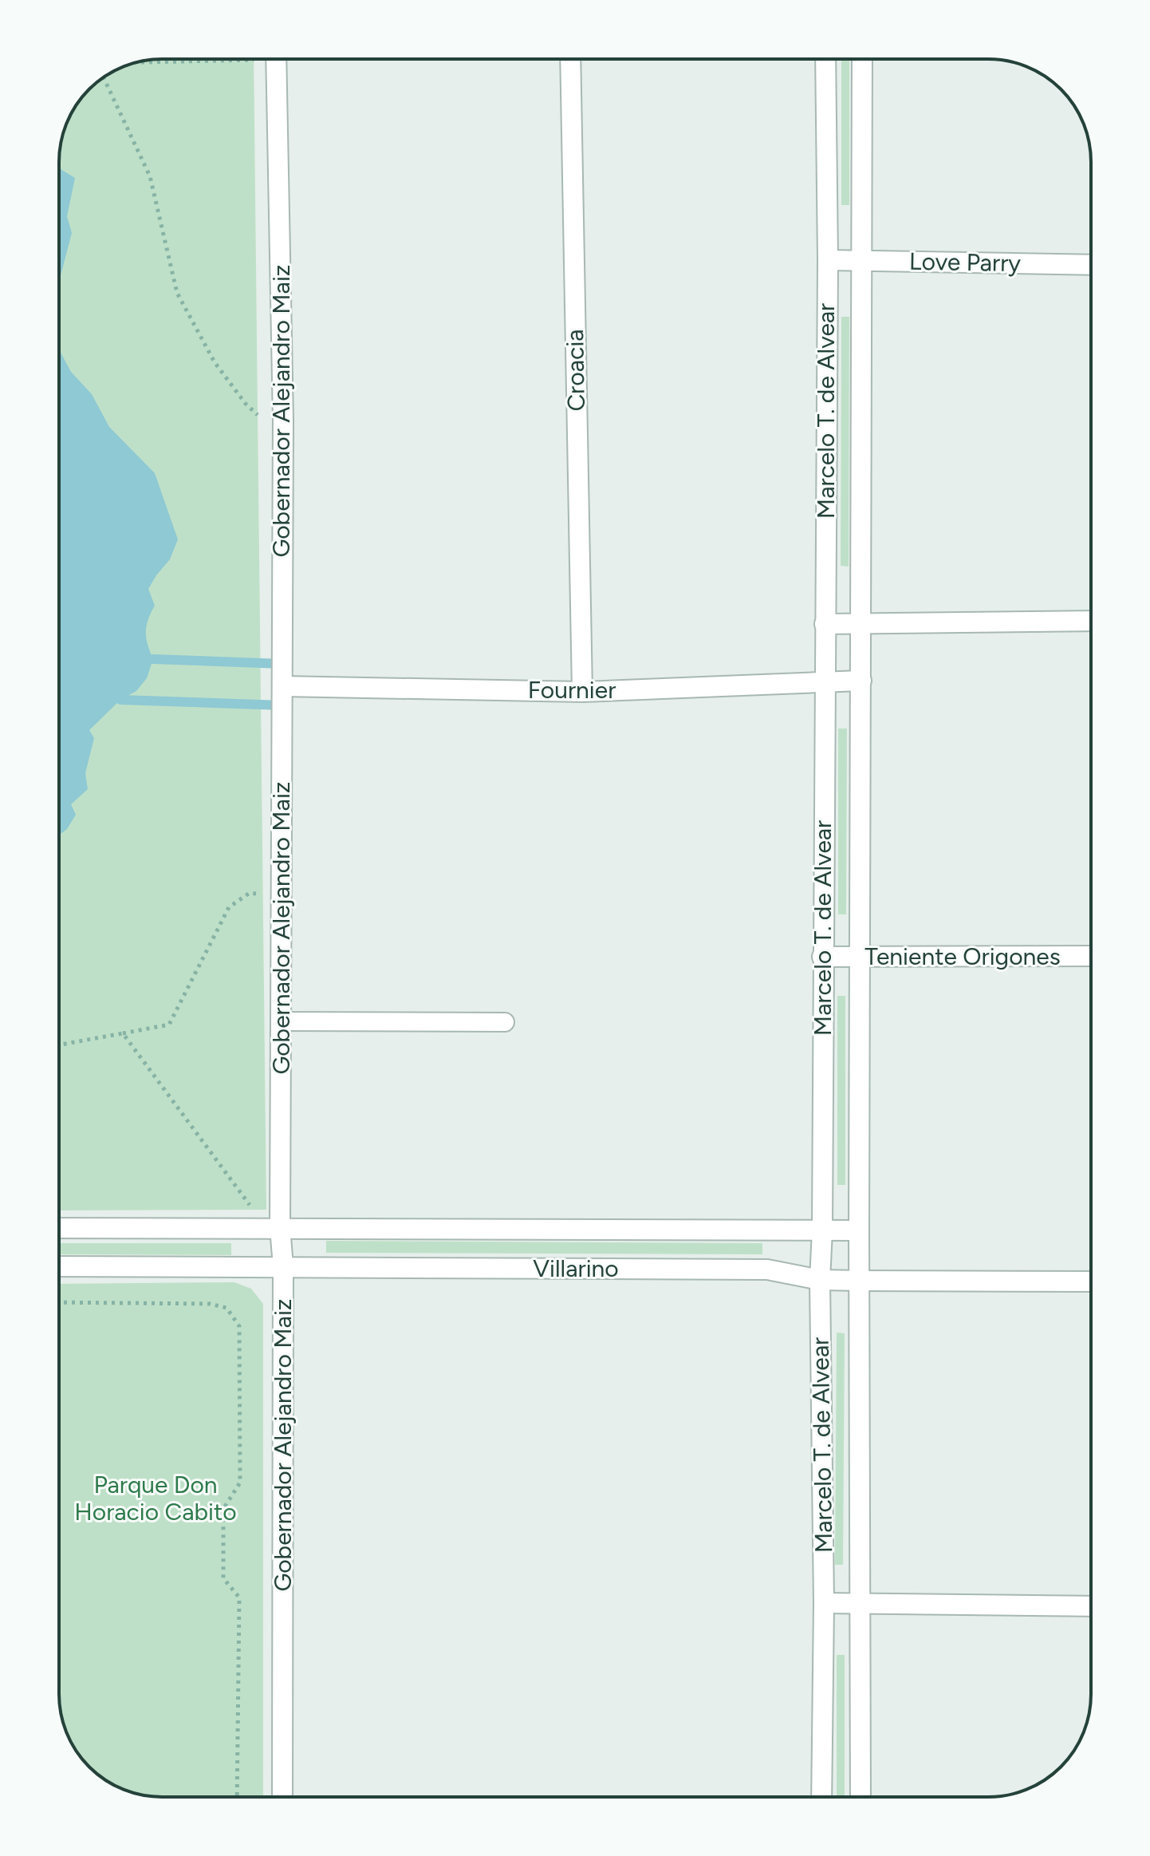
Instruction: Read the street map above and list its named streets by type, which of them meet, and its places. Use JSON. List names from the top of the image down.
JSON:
{
  "streets": {
    "street": [
      "Love Parry",
      "Croacia",
      "Gobernador Alejandro Maiz",
      "Marcelo T. de Alvear",
      "Fournier",
      "Teniente Origones",
      "Villarino"
    ]
  },
  "crossings": [
    ["Love Parry", "Marcelo T. de Alvear"],
    ["Croacia", "Fournier"],
    ["Gobernador Alejandro Maiz", "Fournier"],
    ["Gobernador Alejandro Maiz", "Villarino"],
    ["Marcelo T. de Alvear", "Fournier"],
    ["Marcelo T. de Alvear", "Teniente Origones"],
    ["Marcelo T. de Alvear", "Villarino"]
  ],
  "parks": ["Parque Don Horacio Cabito"]
}
